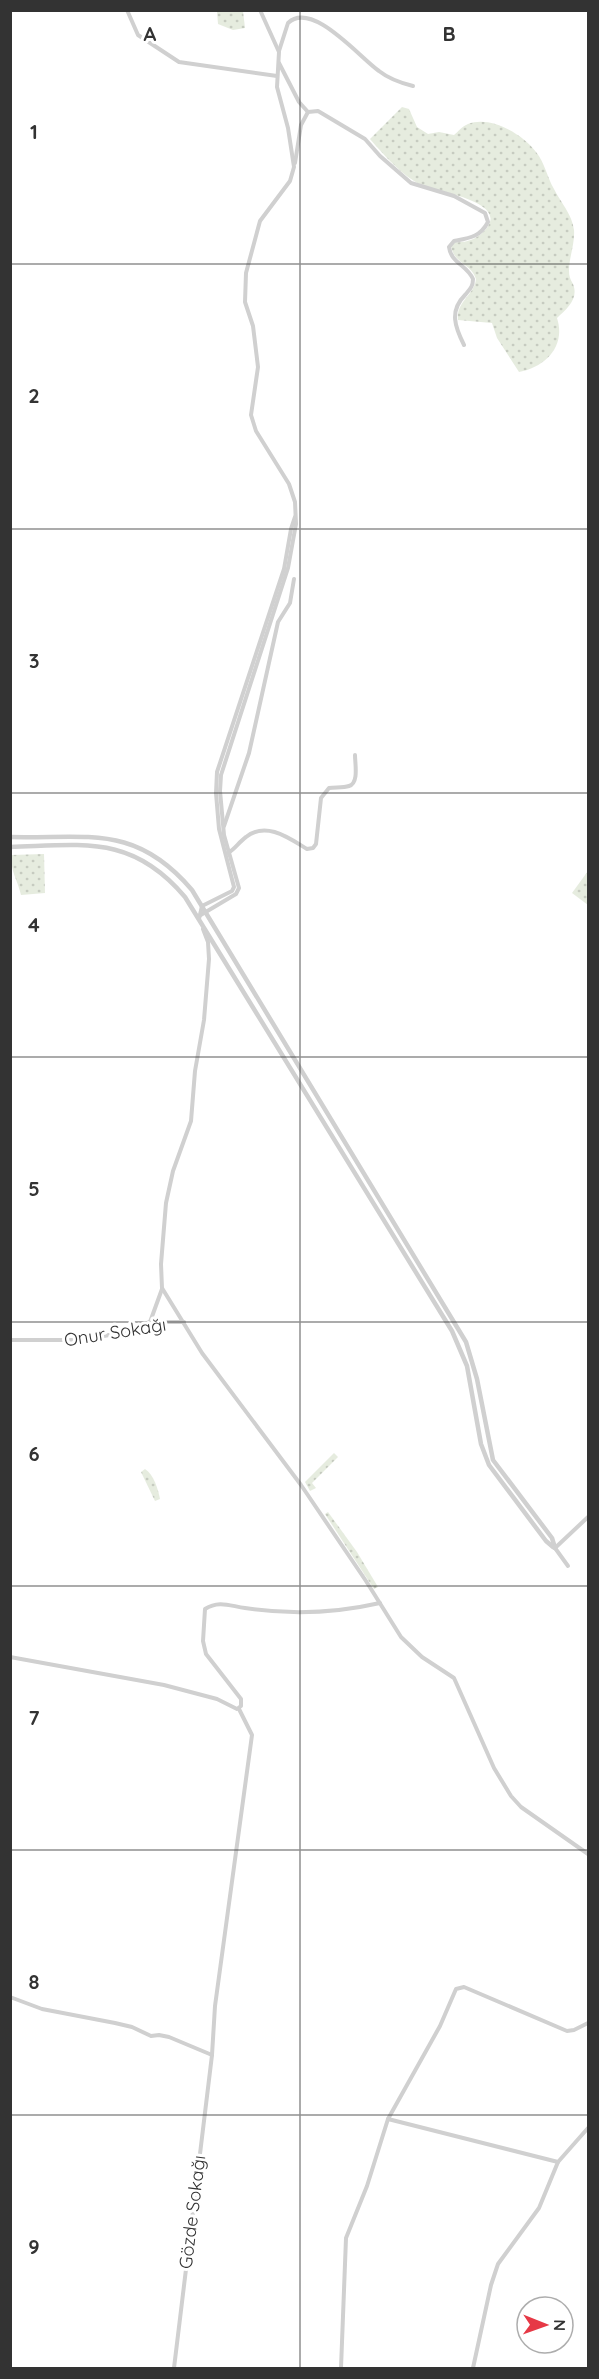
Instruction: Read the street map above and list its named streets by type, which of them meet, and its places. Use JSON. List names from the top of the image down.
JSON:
{
  "streets": {
    "street": ["Onur Sokağı", "Gözde Sokağı"]
  },
  "north": "right",
  "grid": {
    "columns": ["A", "B"],
    "rows": [
      "1",
      "2",
      "3",
      "4",
      "5",
      "6",
      "7",
      "8",
      "9"
    ]
  }
}
